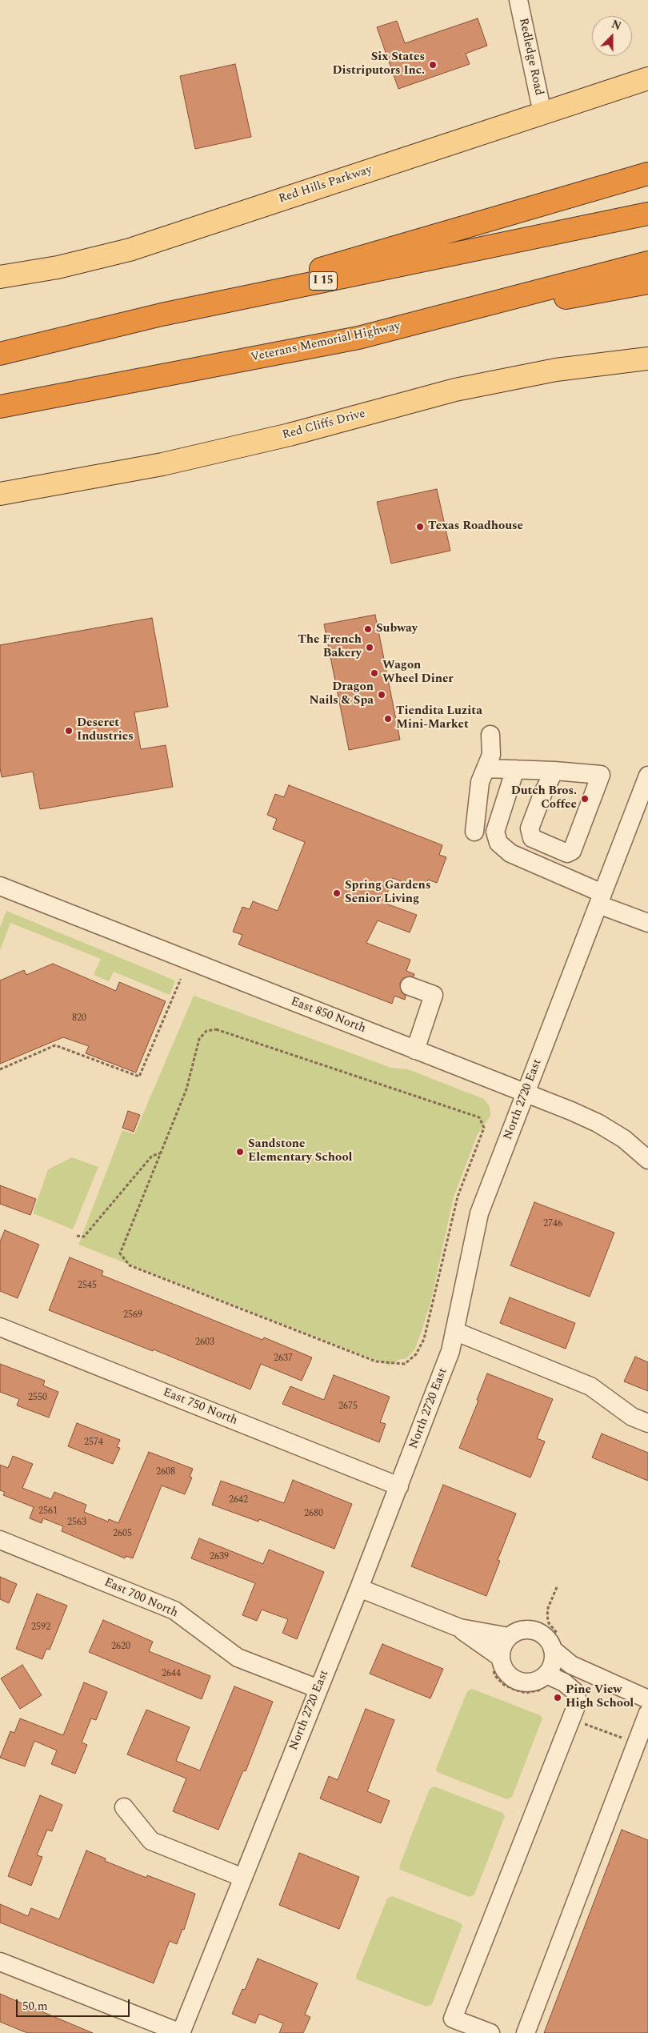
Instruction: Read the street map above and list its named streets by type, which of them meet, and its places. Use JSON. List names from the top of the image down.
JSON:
{
  "streets": {
    "highway": ["I 15", "Veterans Memorial Highway"],
    "main road": ["Red Hills Parkway", "Red Cliffs Drive"],
    "street": [
      "Redledge Road",
      "East 850 North",
      "North 2720 East",
      "East 750 North",
      "East 700 North"
    ]
  },
  "crossings": [
    ["Redledge Road", "Red Hills Parkway"],
    ["East 850 North", "North 2720 East"],
    ["North 2720 East", "East 750 North"],
    ["North 2720 East", "East 700 North"]
  ],
  "places": [
    "Six States Distriputors Inc.",
    "Texas Roadhouse",
    "Subway",
    "The French Bakery",
    "Wagon Wheel Diner",
    "Dragon Nails & Spa",
    "Tiendita Luzita Mini-Market",
    "Deseret Industries",
    "Dutch Bros. Coffee",
    "Spring Gardens Senior Living",
    "Sandstone Elementary School",
    "Pine View High School"
  ],
  "house_numbers": [
    "820",
    "2746",
    "2545",
    "2569",
    "2603",
    "2637",
    "2550",
    "2675",
    "2574",
    "2608",
    "2642",
    "2561",
    "2680",
    "2563",
    "2605",
    "2639",
    "2592",
    "2620",
    "2644"
  ],
  "scale_bar": "50 m",
  "north": "top"
}
